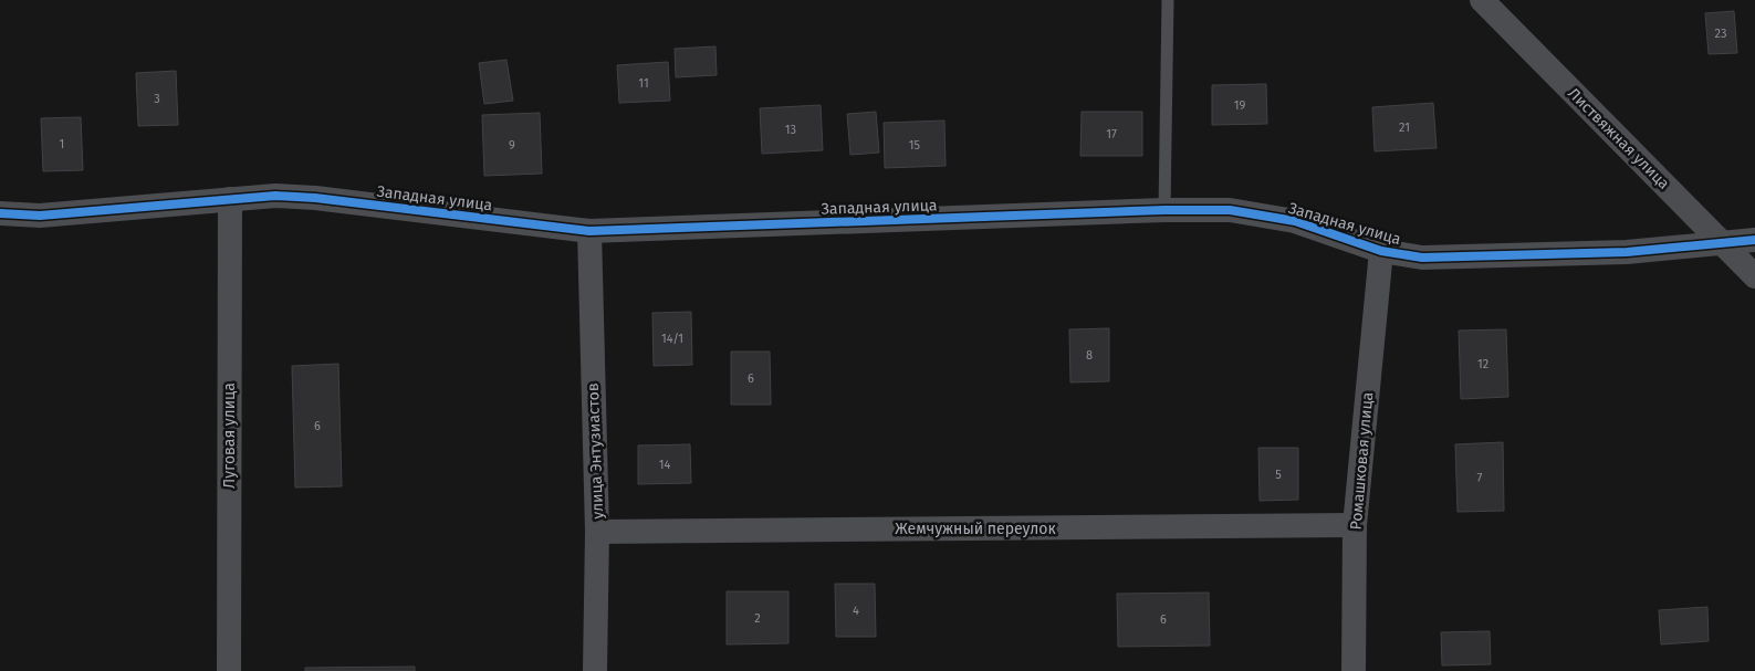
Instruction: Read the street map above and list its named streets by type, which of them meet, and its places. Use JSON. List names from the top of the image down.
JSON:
{
  "streets": {
    "street": [
      "Листвяжная улица",
      "Западная улица",
      "Луговая улица",
      "улица Энтузиастов",
      "Ромашковая улица",
      "Жемчужный переулок"
    ]
  },
  "crossings": [
    ["Листвяжная улица", "Западная улица"],
    ["Западная улица", "Луговая улица"],
    ["Западная улица", "улица Энтузиастов"],
    ["Западная улица", "Ромашковая улица"],
    ["улица Энтузиастов", "Жемчужный переулок"],
    ["Ромашковая улица", "Жемчужный переулок"]
  ],
  "house_numbers": [
    "23",
    "11",
    "3",
    "19",
    "21",
    "13",
    "17",
    "1",
    "9",
    "15",
    "14/1",
    "8",
    "12",
    "6",
    "6",
    "14",
    "5",
    "7",
    "4",
    "2",
    "6"
  ]
}
